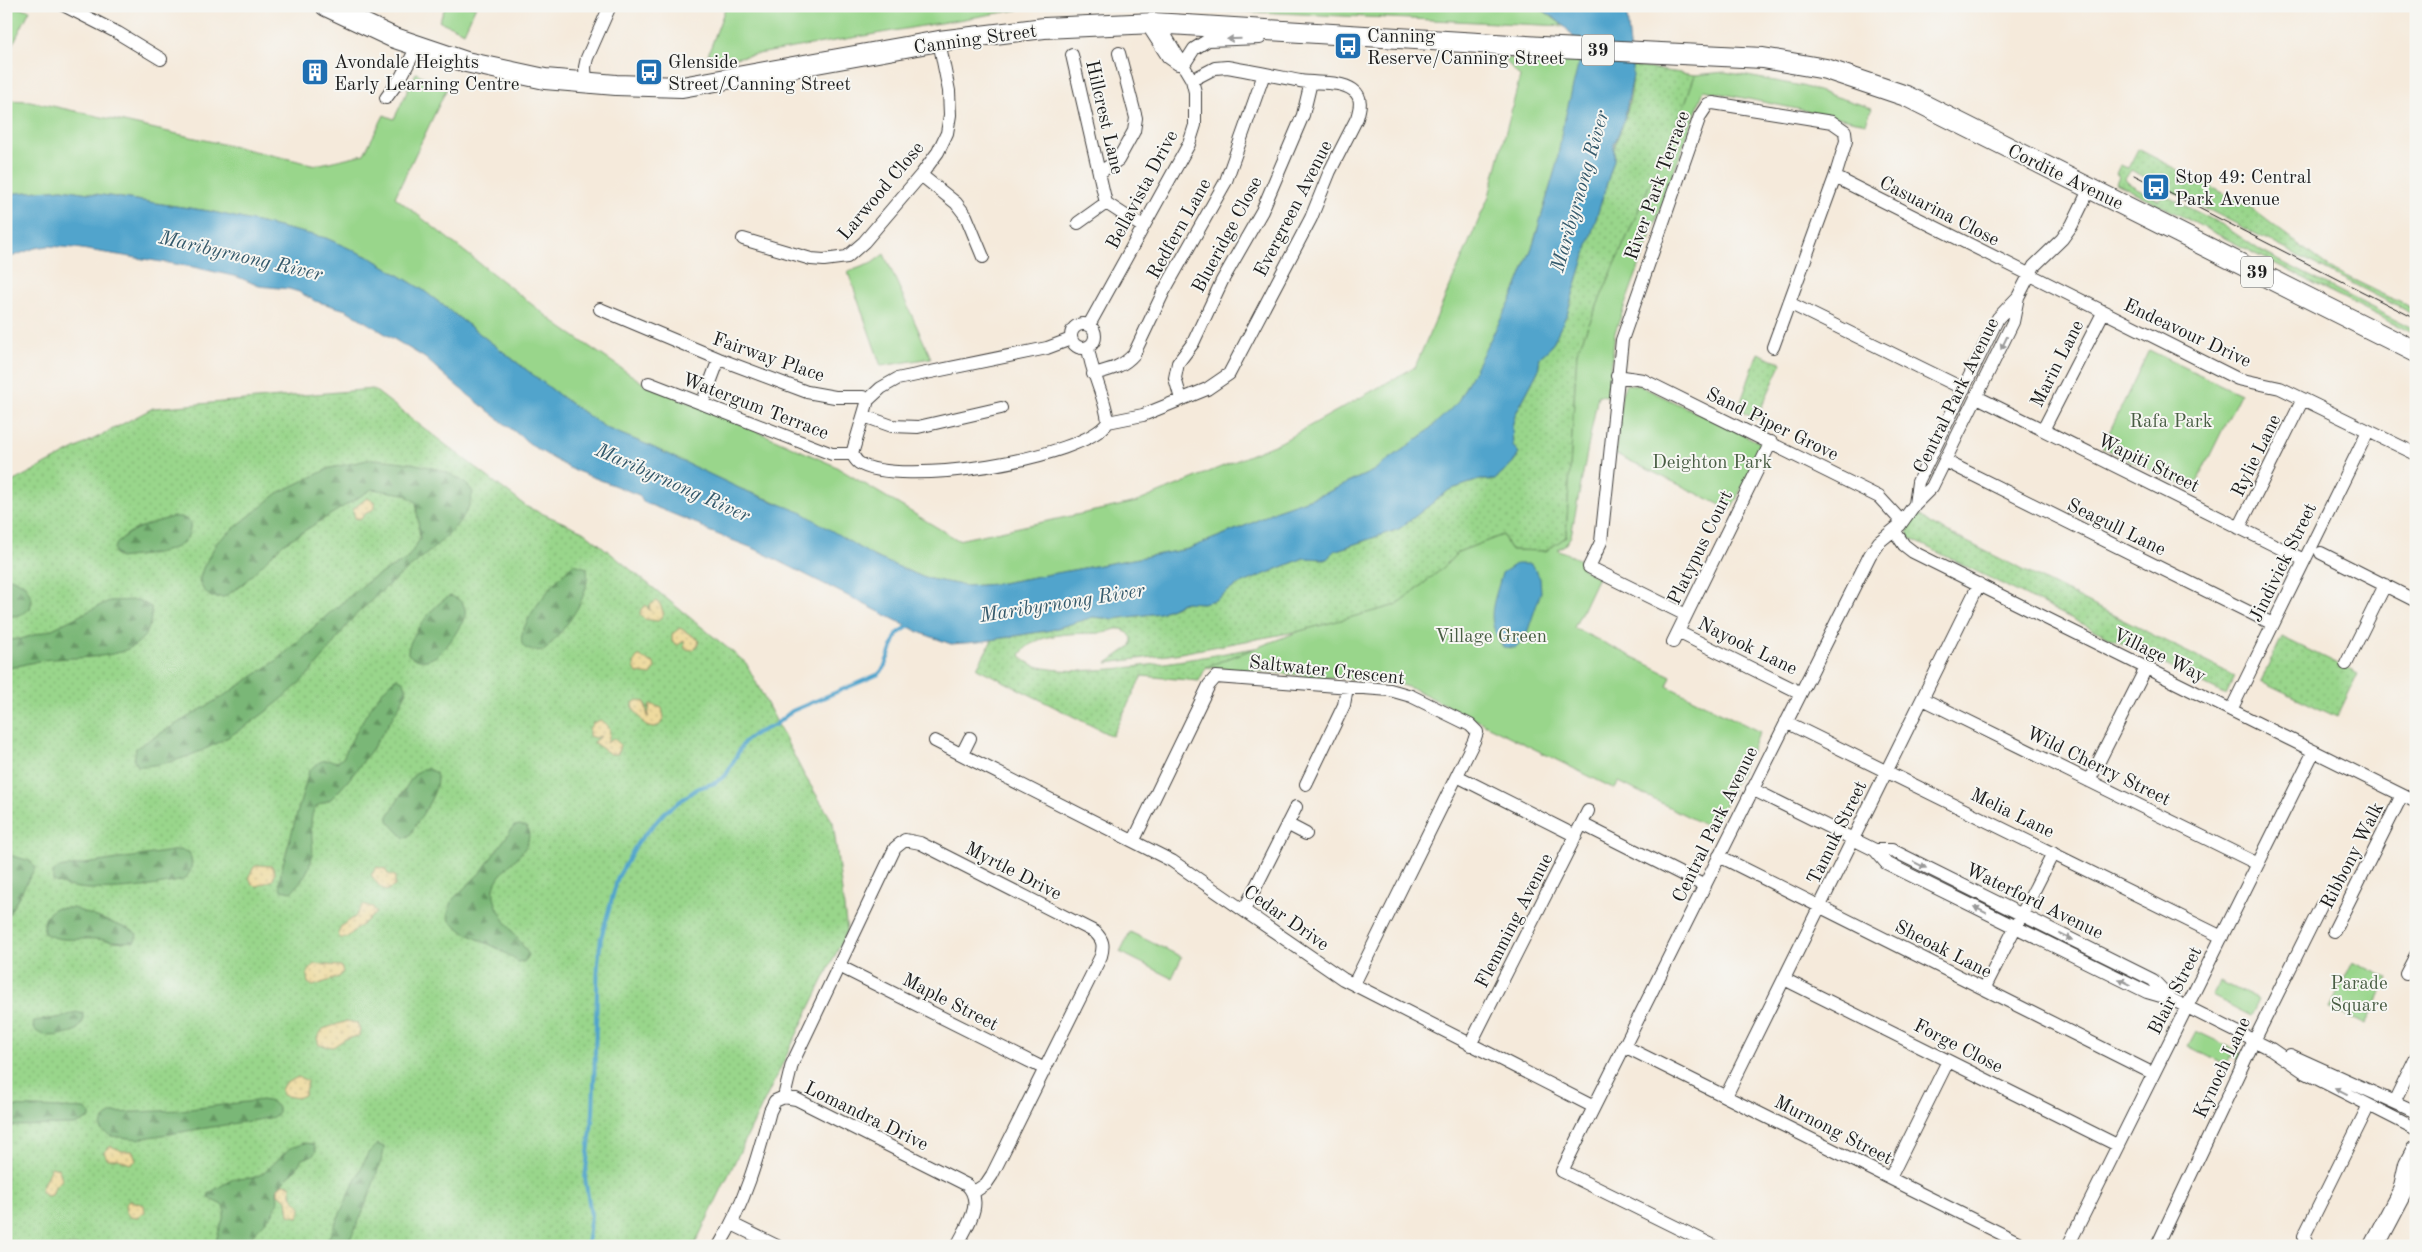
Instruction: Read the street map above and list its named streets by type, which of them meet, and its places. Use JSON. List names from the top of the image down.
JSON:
{
  "streets": {
    "main road": ["Canning Street", "39", "Cordite Avenue"],
    "street": [
      "Hillcrest Lane",
      "River Park Terrace",
      "Bellavista Drive",
      "Larwood Close",
      "Evergreen Avenue",
      "Casuarina Close",
      "Redfern Lane",
      "Blueridge Close",
      "Endeavour Drive",
      "Fairway Place",
      "Marin Lane",
      "Central Park Avenue",
      "Watergum Terrace",
      "Sand Piper Grove",
      "Rylie Lane",
      "Wapiti Street",
      "Seagull Lane",
      "Platypus Court",
      "Jindivick Street",
      "Nayook Lane",
      "Village Way",
      "Saltwater Crescent",
      "Wild Cherry Street",
      "Melia Lane",
      "Tamuk Street",
      "Ribbony Walk",
      "Myrtle Drive",
      "Waterford Avenue",
      "Cedar Drive",
      "Flemming Avenue",
      "Sheoak Lane",
      "Blair Street",
      "Maple Street",
      "Forge Close",
      "Kynoch Lane",
      "Lomandra Drive",
      "Murnong Street"
    ]
  },
  "crossings": [
    ["Canning Street", "Cordite Avenue"],
    ["Canning Street", "Bellavista Drive"],
    ["Canning Street", "Larwood Close"],
    ["Hillcrest Lane", "Bellavista Drive"],
    ["Cordite Avenue", "Central Park Avenue"],
    ["River Park Terrace", "Casuarina Close"],
    ["River Park Terrace", "Sand Piper Grove"],
    ["River Park Terrace", "Nayook Lane"],
    ["Bellavista Drive", "Evergreen Avenue"],
    ["Evergreen Avenue", "Redfern Lane"],
    ["Evergreen Avenue", "Blueridge Close"],
    ["Evergreen Avenue", "Watergum Terrace"],
    ["Casuarina Close", "Endeavour Drive"],
    ["Casuarina Close", "Central Park Avenue"],
    ["Endeavour Drive", "Marin Lane"],
    ["Endeavour Drive", "Central Park Avenue"],
    ["Endeavour Drive", "Rylie Lane"],
    ["Endeavour Drive", "Jindivick Street"],
    ["Fairway Place", "Watergum Terrace"],
    ["Marin Lane", "Wapiti Street"],
    ["Central Park Avenue", "Sand Piper Grove"],
    ["Central Park Avenue", "Wapiti Street"],
    ["Central Park Avenue", "Seagull Lane"],
    ["Central Park Avenue", "Nayook Lane"],
    ["Central Park Avenue", "Village Way"],
    ["Central Park Avenue", "Melia Lane"],
    ["Central Park Avenue", "Waterford Avenue"],
    ["Central Park Avenue", "Cedar Drive"],
    ["Central Park Avenue", "Sheoak Lane"],
    ["Central Park Avenue", "Murnong Street"],
    ["Sand Piper Grove", "Platypus Court"],
    ["Sand Piper Grove", "Village Way"],
    ["Rylie Lane", "Wapiti Street"],
    ["Wapiti Street", "Jindivick Street"],
    ["Seagull Lane", "Jindivick Street"],
    ["Platypus Court", "Nayook Lane"],
    ["Jindivick Street", "Village Way"],
    ["Village Way", "Tamuk Street"],
    ["Village Way", "Ribbony Walk"],
    ["Village Way", "Blair Street"],
    ["Saltwater Crescent", "Cedar Drive"],
    ["Wild Cherry Street", "Tamuk Street"],
    ["Wild Cherry Street", "Blair Street"],
    ["Melia Lane", "Tamuk Street"],
    ["Melia Lane", "Blair Street"],
    ["Tamuk Street", "Waterford Avenue"],
    ["Tamuk Street", "Sheoak Lane"],
    ["Tamuk Street", "Forge Close"],
    ["Tamuk Street", "Murnong Street"],
    ["Myrtle Drive", "Maple Street"],
    ["Myrtle Drive", "Lomandra Drive"],
    ["Waterford Avenue", "Blair Street"],
    ["Waterford Avenue", "Kynoch Lane"],
    ["Cedar Drive", "Flemming Avenue"],
    ["Sheoak Lane", "Blair Street"],
    ["Blair Street", "Forge Close"]
  ],
  "water": ["Maribyrnong River"],
  "parks": [
    "Rafa Park",
    "Deighton Park",
    "Village Green",
    "Parade Square"
  ],
  "places": {
    "bus stop": ["Canning Reserve/Canning Street", "Glenside Street/Canning Street", "Stop 49: Central Park Avenue"],
    "building": ["Avondale Heights Early Learning Centre"]
  }
}
